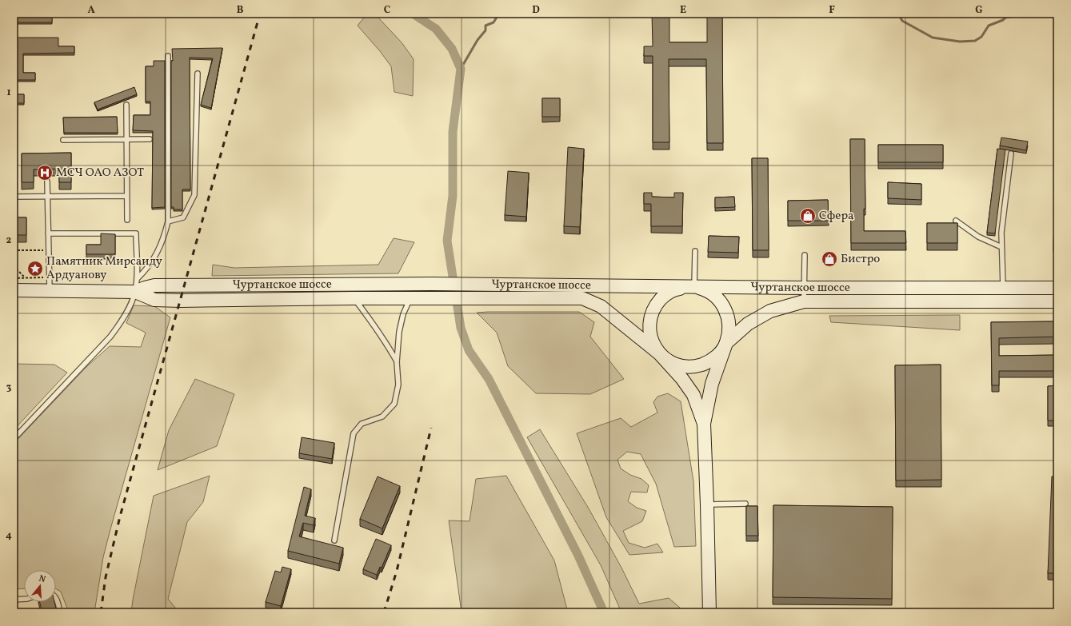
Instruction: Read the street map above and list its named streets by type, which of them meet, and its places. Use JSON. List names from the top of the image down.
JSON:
{
  "streets": {
    "street": ["Чуртанское шоссе"]
  },
  "places": {
    "hospital": ["МСЧ ОАО АЗОТ"],
    "shop": ["Сфера", "Бистро"],
    "place": ["Памятник Мирсаиду Ардуанову"]
  },
  "north": "top",
  "grid": {
    "columns": [
      "A",
      "B",
      "C",
      "D",
      "E",
      "F",
      "G"
    ],
    "rows": [
      "1",
      "2",
      "3",
      "4"
    ]
  }
}
